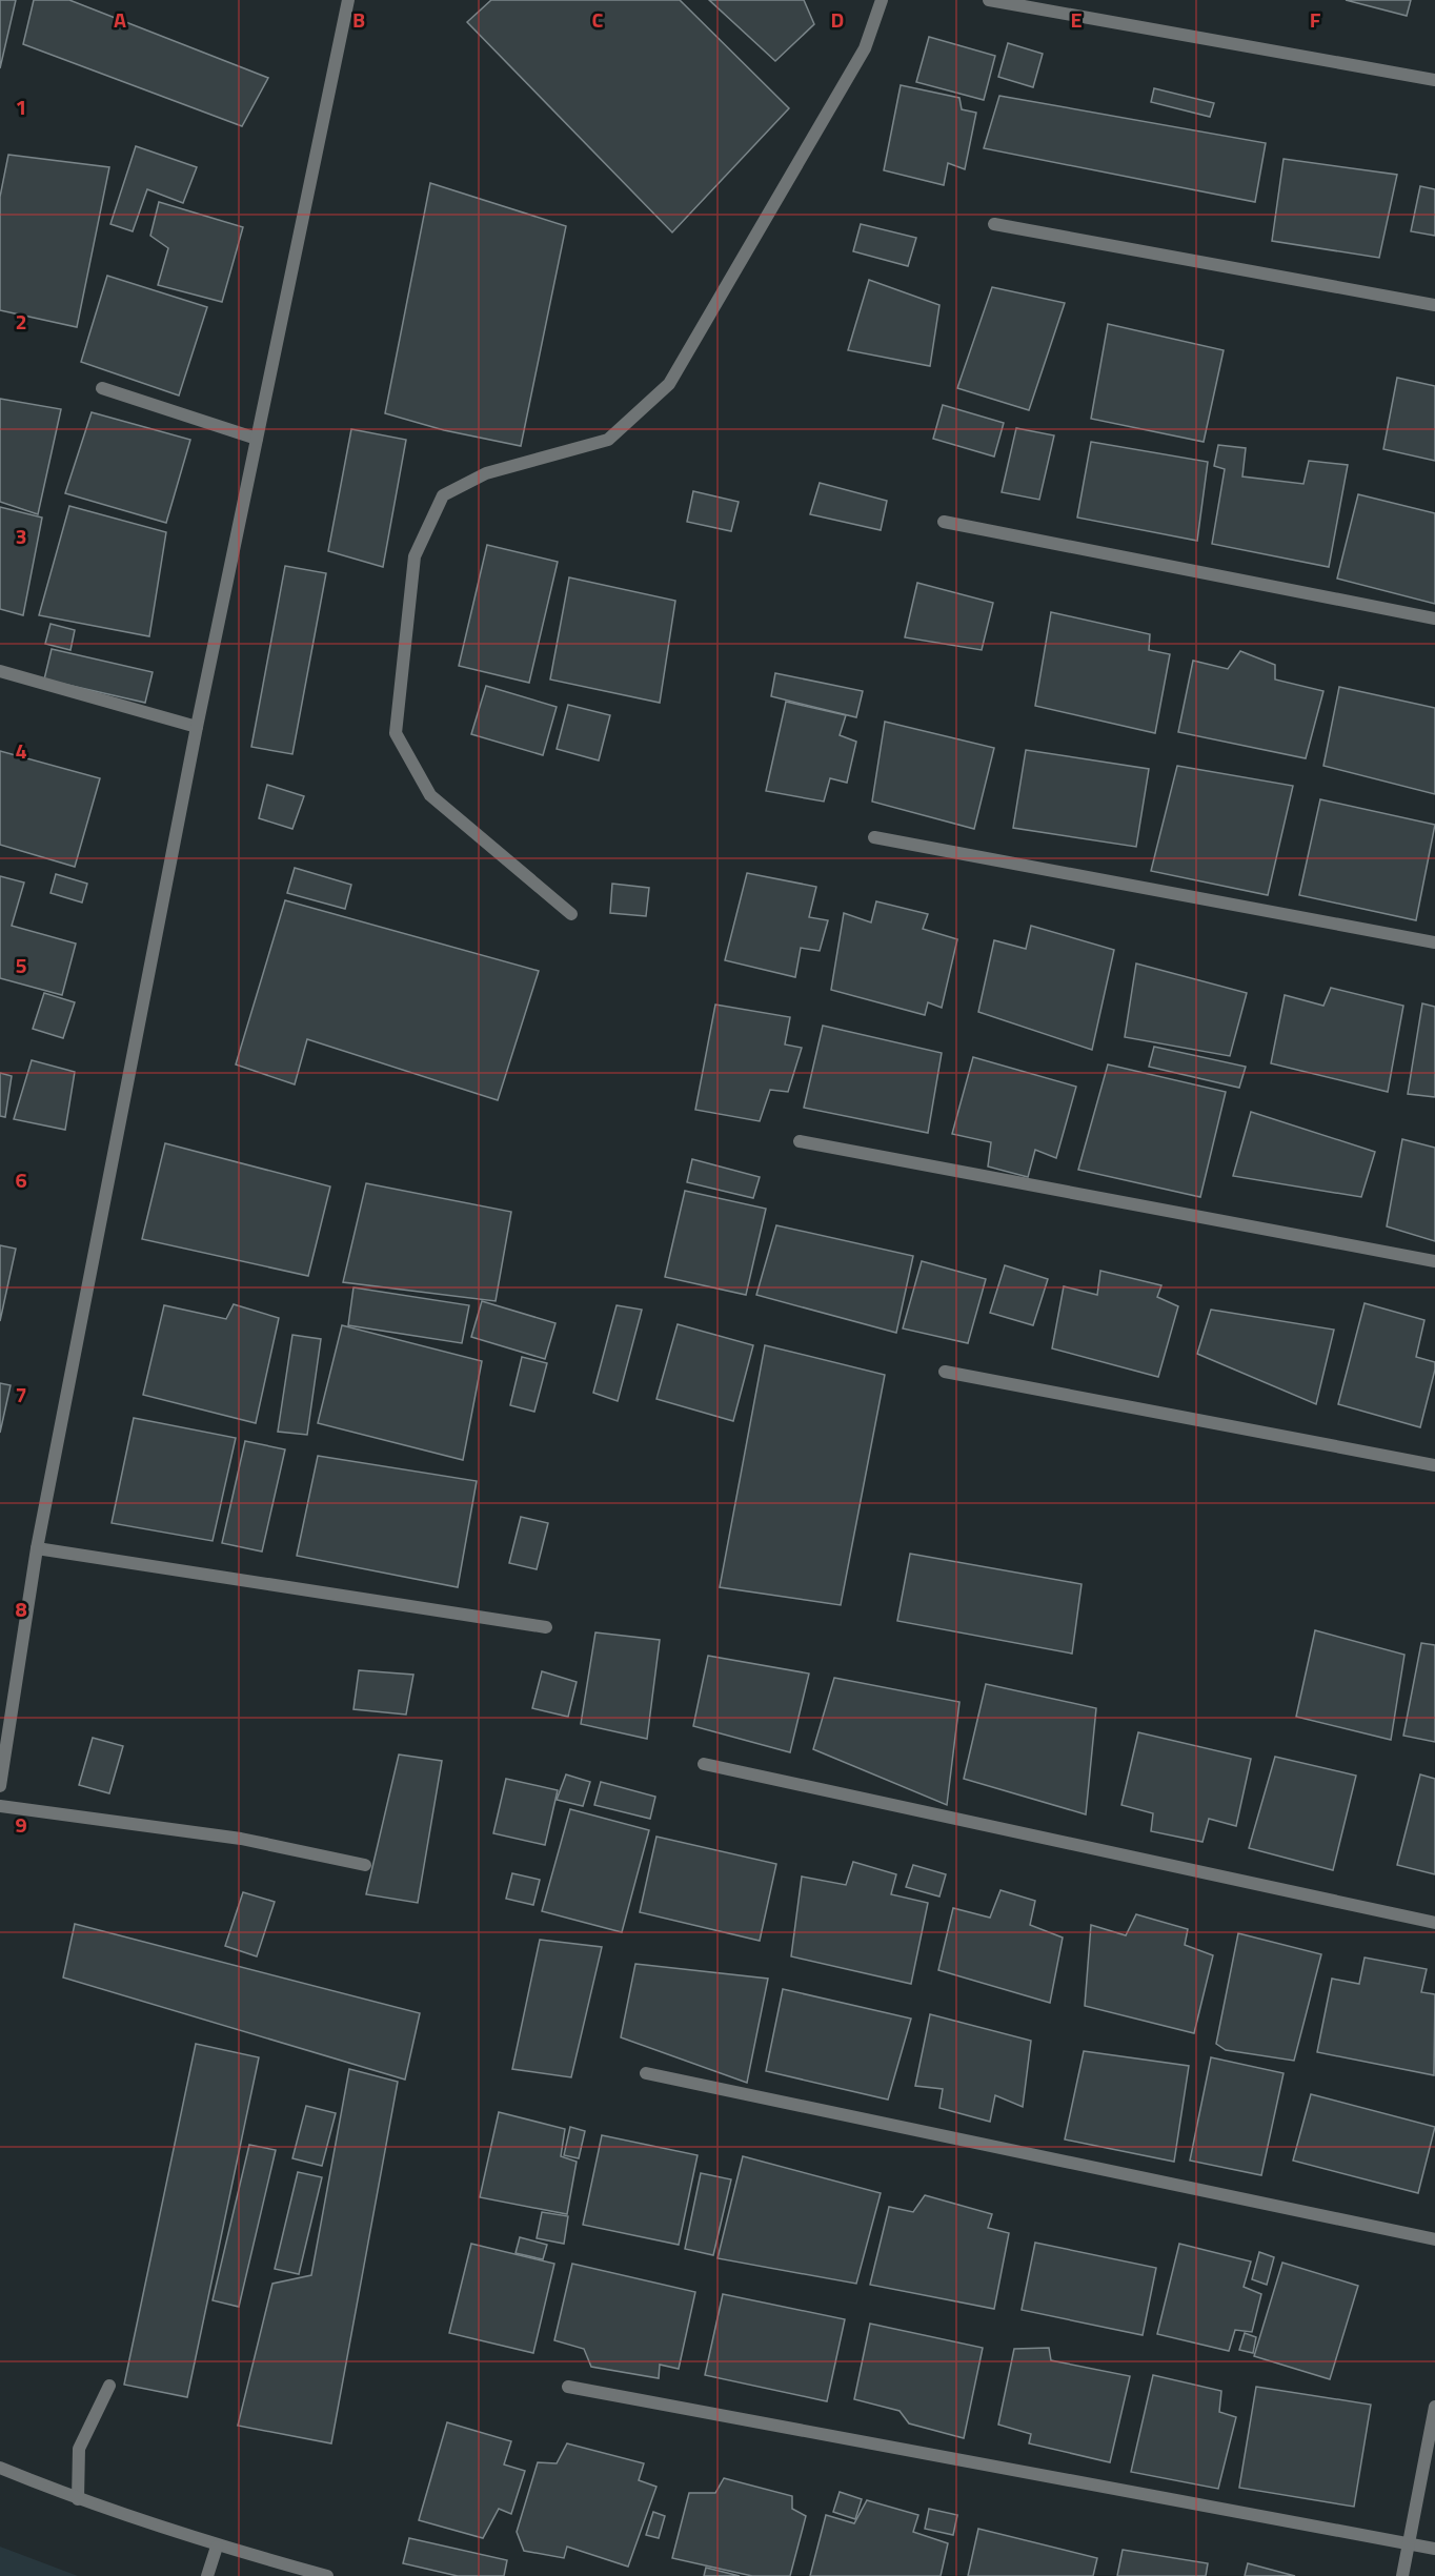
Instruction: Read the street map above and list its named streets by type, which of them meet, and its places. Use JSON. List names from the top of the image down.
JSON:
{
  "grid": {
    "columns": [
      "A",
      "B",
      "C",
      "D",
      "E",
      "F"
    ],
    "rows": [
      "1",
      "2",
      "3",
      "4",
      "5",
      "6",
      "7",
      "8",
      "9"
    ]
  }
}
